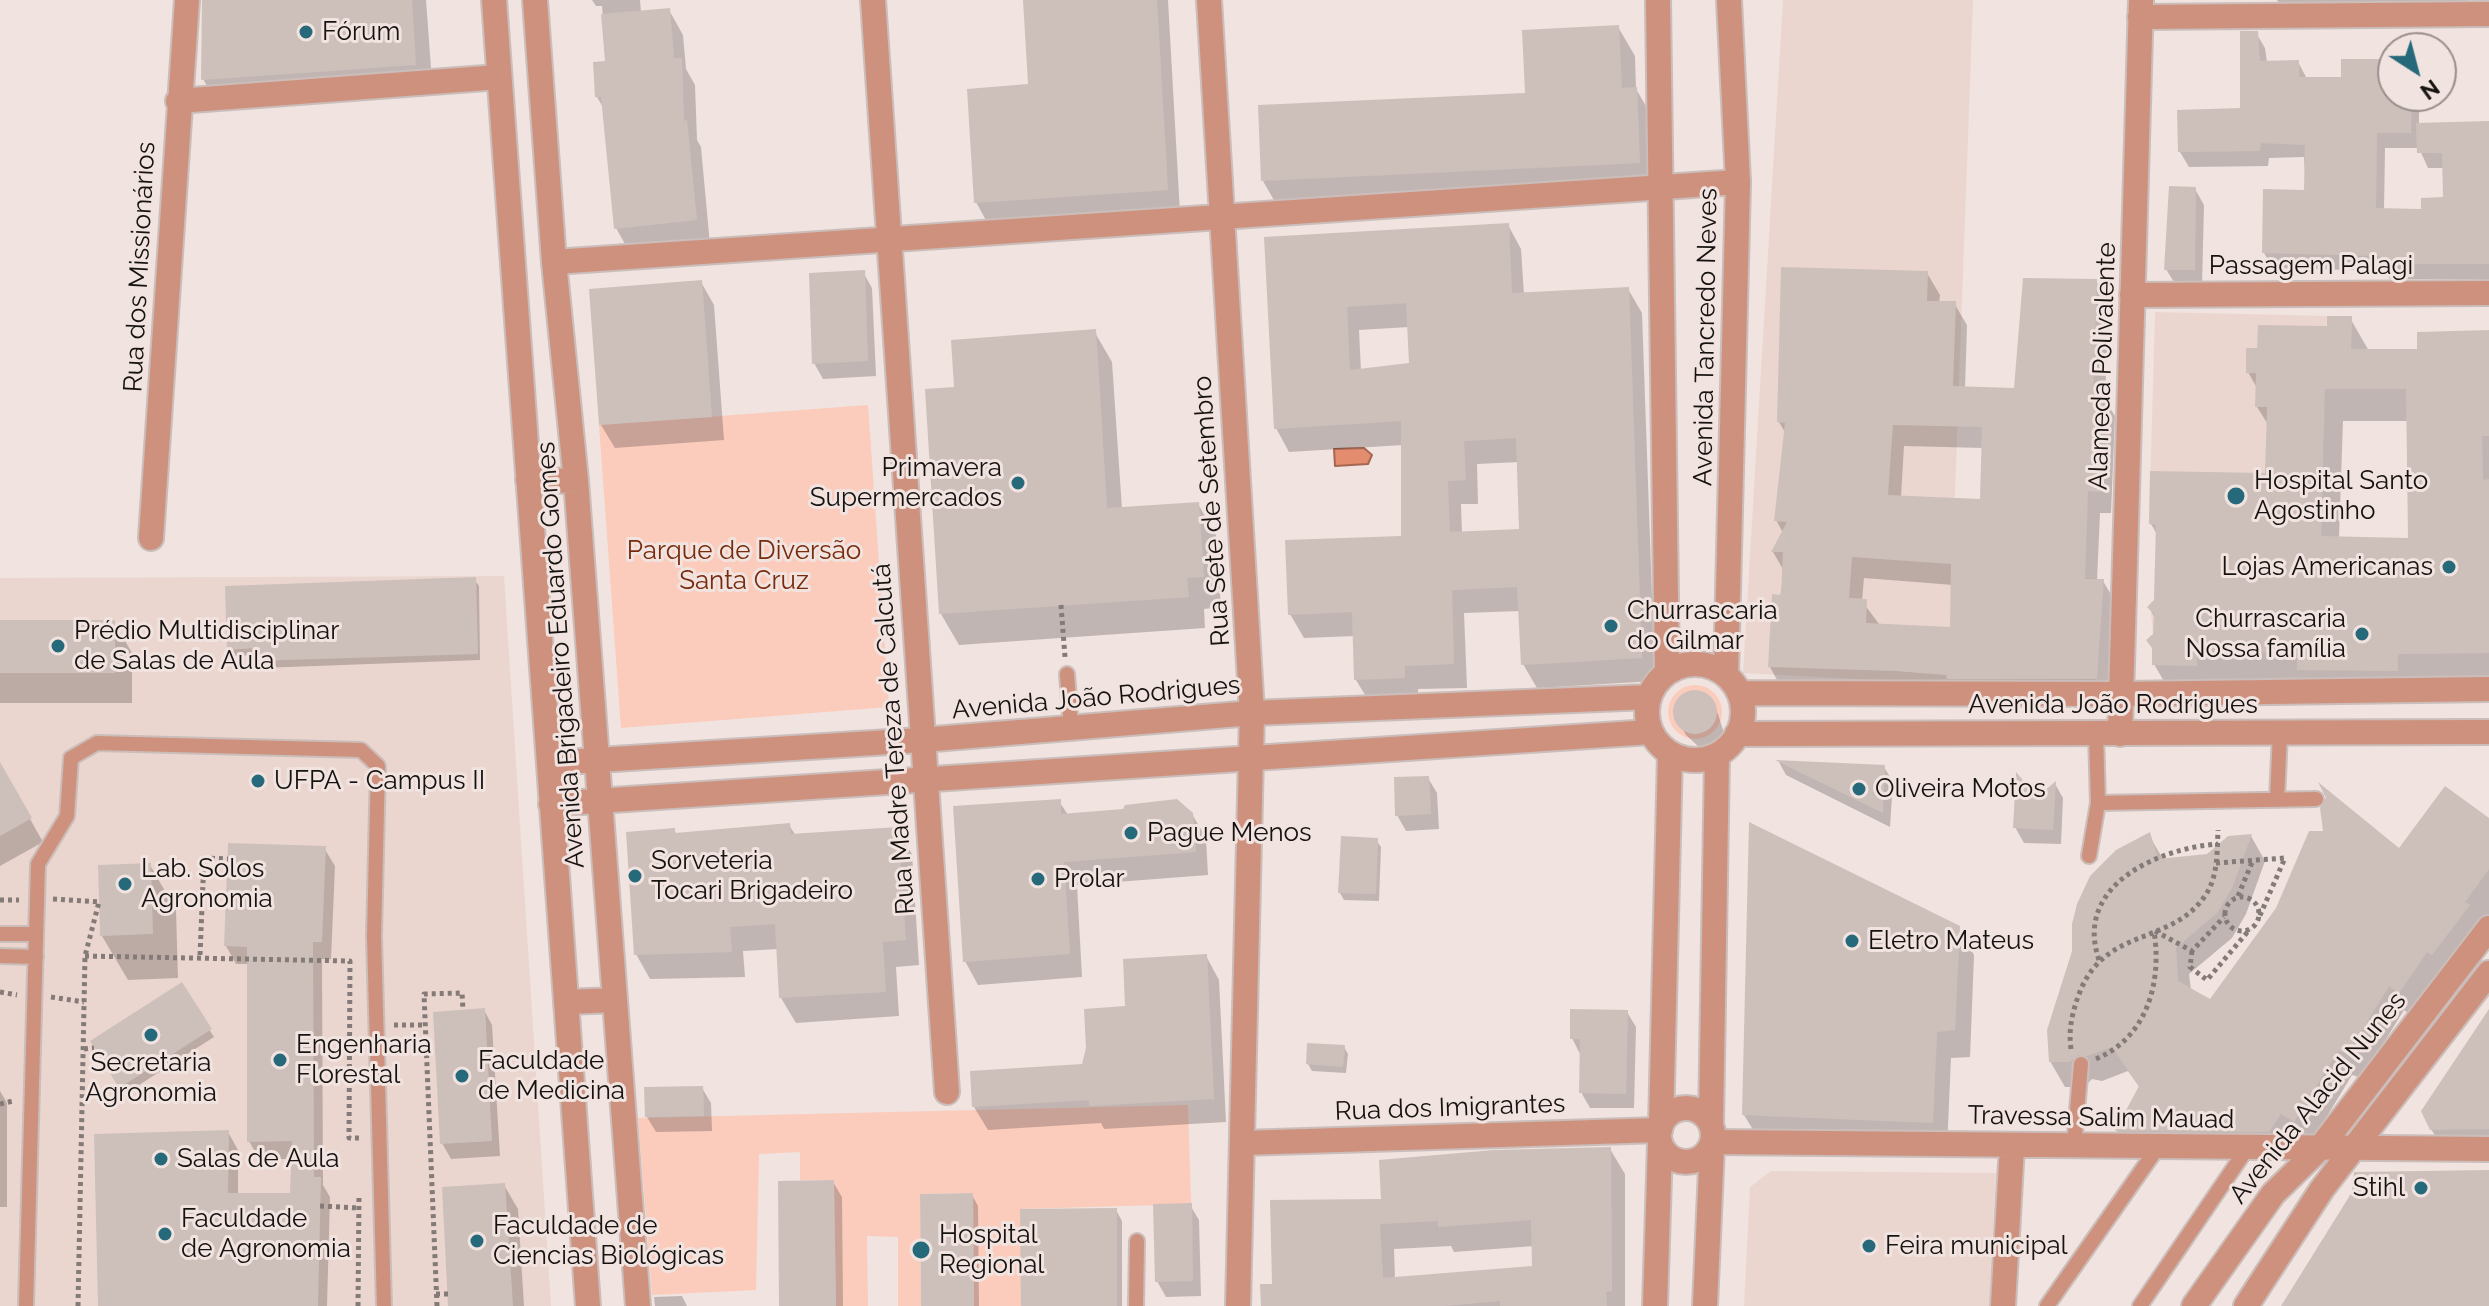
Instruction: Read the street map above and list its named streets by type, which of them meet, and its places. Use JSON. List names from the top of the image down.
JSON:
{
  "streets": {
    "street": [
      "Passagem Palagi",
      "Rua dos Missionários",
      "Avenida Tancredo Neves",
      "Alameda Polivalente",
      "Rua Sete de Setembro",
      "Avenida Brigadeiro Eduardo Gomes",
      "Avenida João Rodrigues",
      "Rua Madre Tereza de Calcutá",
      "Avenida Alacid Nunes",
      "Rua dos Imigrantes",
      "Travessa Salim Mauad"
    ]
  },
  "crossings": [
    ["Passagem Palagi", "Alameda Polivalente"],
    ["Avenida Tancredo Neves", "Avenida João Rodrigues"],
    ["Alameda Polivalente", "Avenida João Rodrigues"],
    ["Rua Sete de Setembro", "Avenida João Rodrigues"],
    ["Rua Sete de Setembro", "Rua dos Imigrantes"],
    ["Avenida Brigadeiro Eduardo Gomes", "Avenida João Rodrigues"],
    ["Avenida João Rodrigues", "Rua Madre Tereza de Calcutá"],
    ["Avenida Alacid Nunes", "Travessa Salim Mauad"],
    ["Rua dos Imigrantes", "Travessa Salim Mauad"]
  ],
  "parks": ["Parque de Diversão Santa Cruz"],
  "places": [
    "Fórum",
    "Primavera Supermercados",
    "Hospital Santo Agostinho",
    "Lojas Americanas",
    "Churrascaria do Gilmar",
    "Churrascaria Nossa família",
    "Prédio Multidisciplinar de Salas de Aula",
    "UFPA - Campus II",
    "Oliveira Motos",
    "Pague Menos",
    "Sorveteria Tocari Brigadeiro",
    "Prolar",
    "Lab. Solos Agronomia",
    "Eletro Mateus",
    "Secretaria Agronomia",
    "Engenharia Florestal",
    "Faculdade de Medicina",
    "Salas de Aula",
    "Stihl",
    "Faculdade de Agronomia",
    "Faculdade de Ciencias Biológicas",
    "Feira municipal",
    "Hospital Regional"
  ],
  "north": "bottom right"
}
